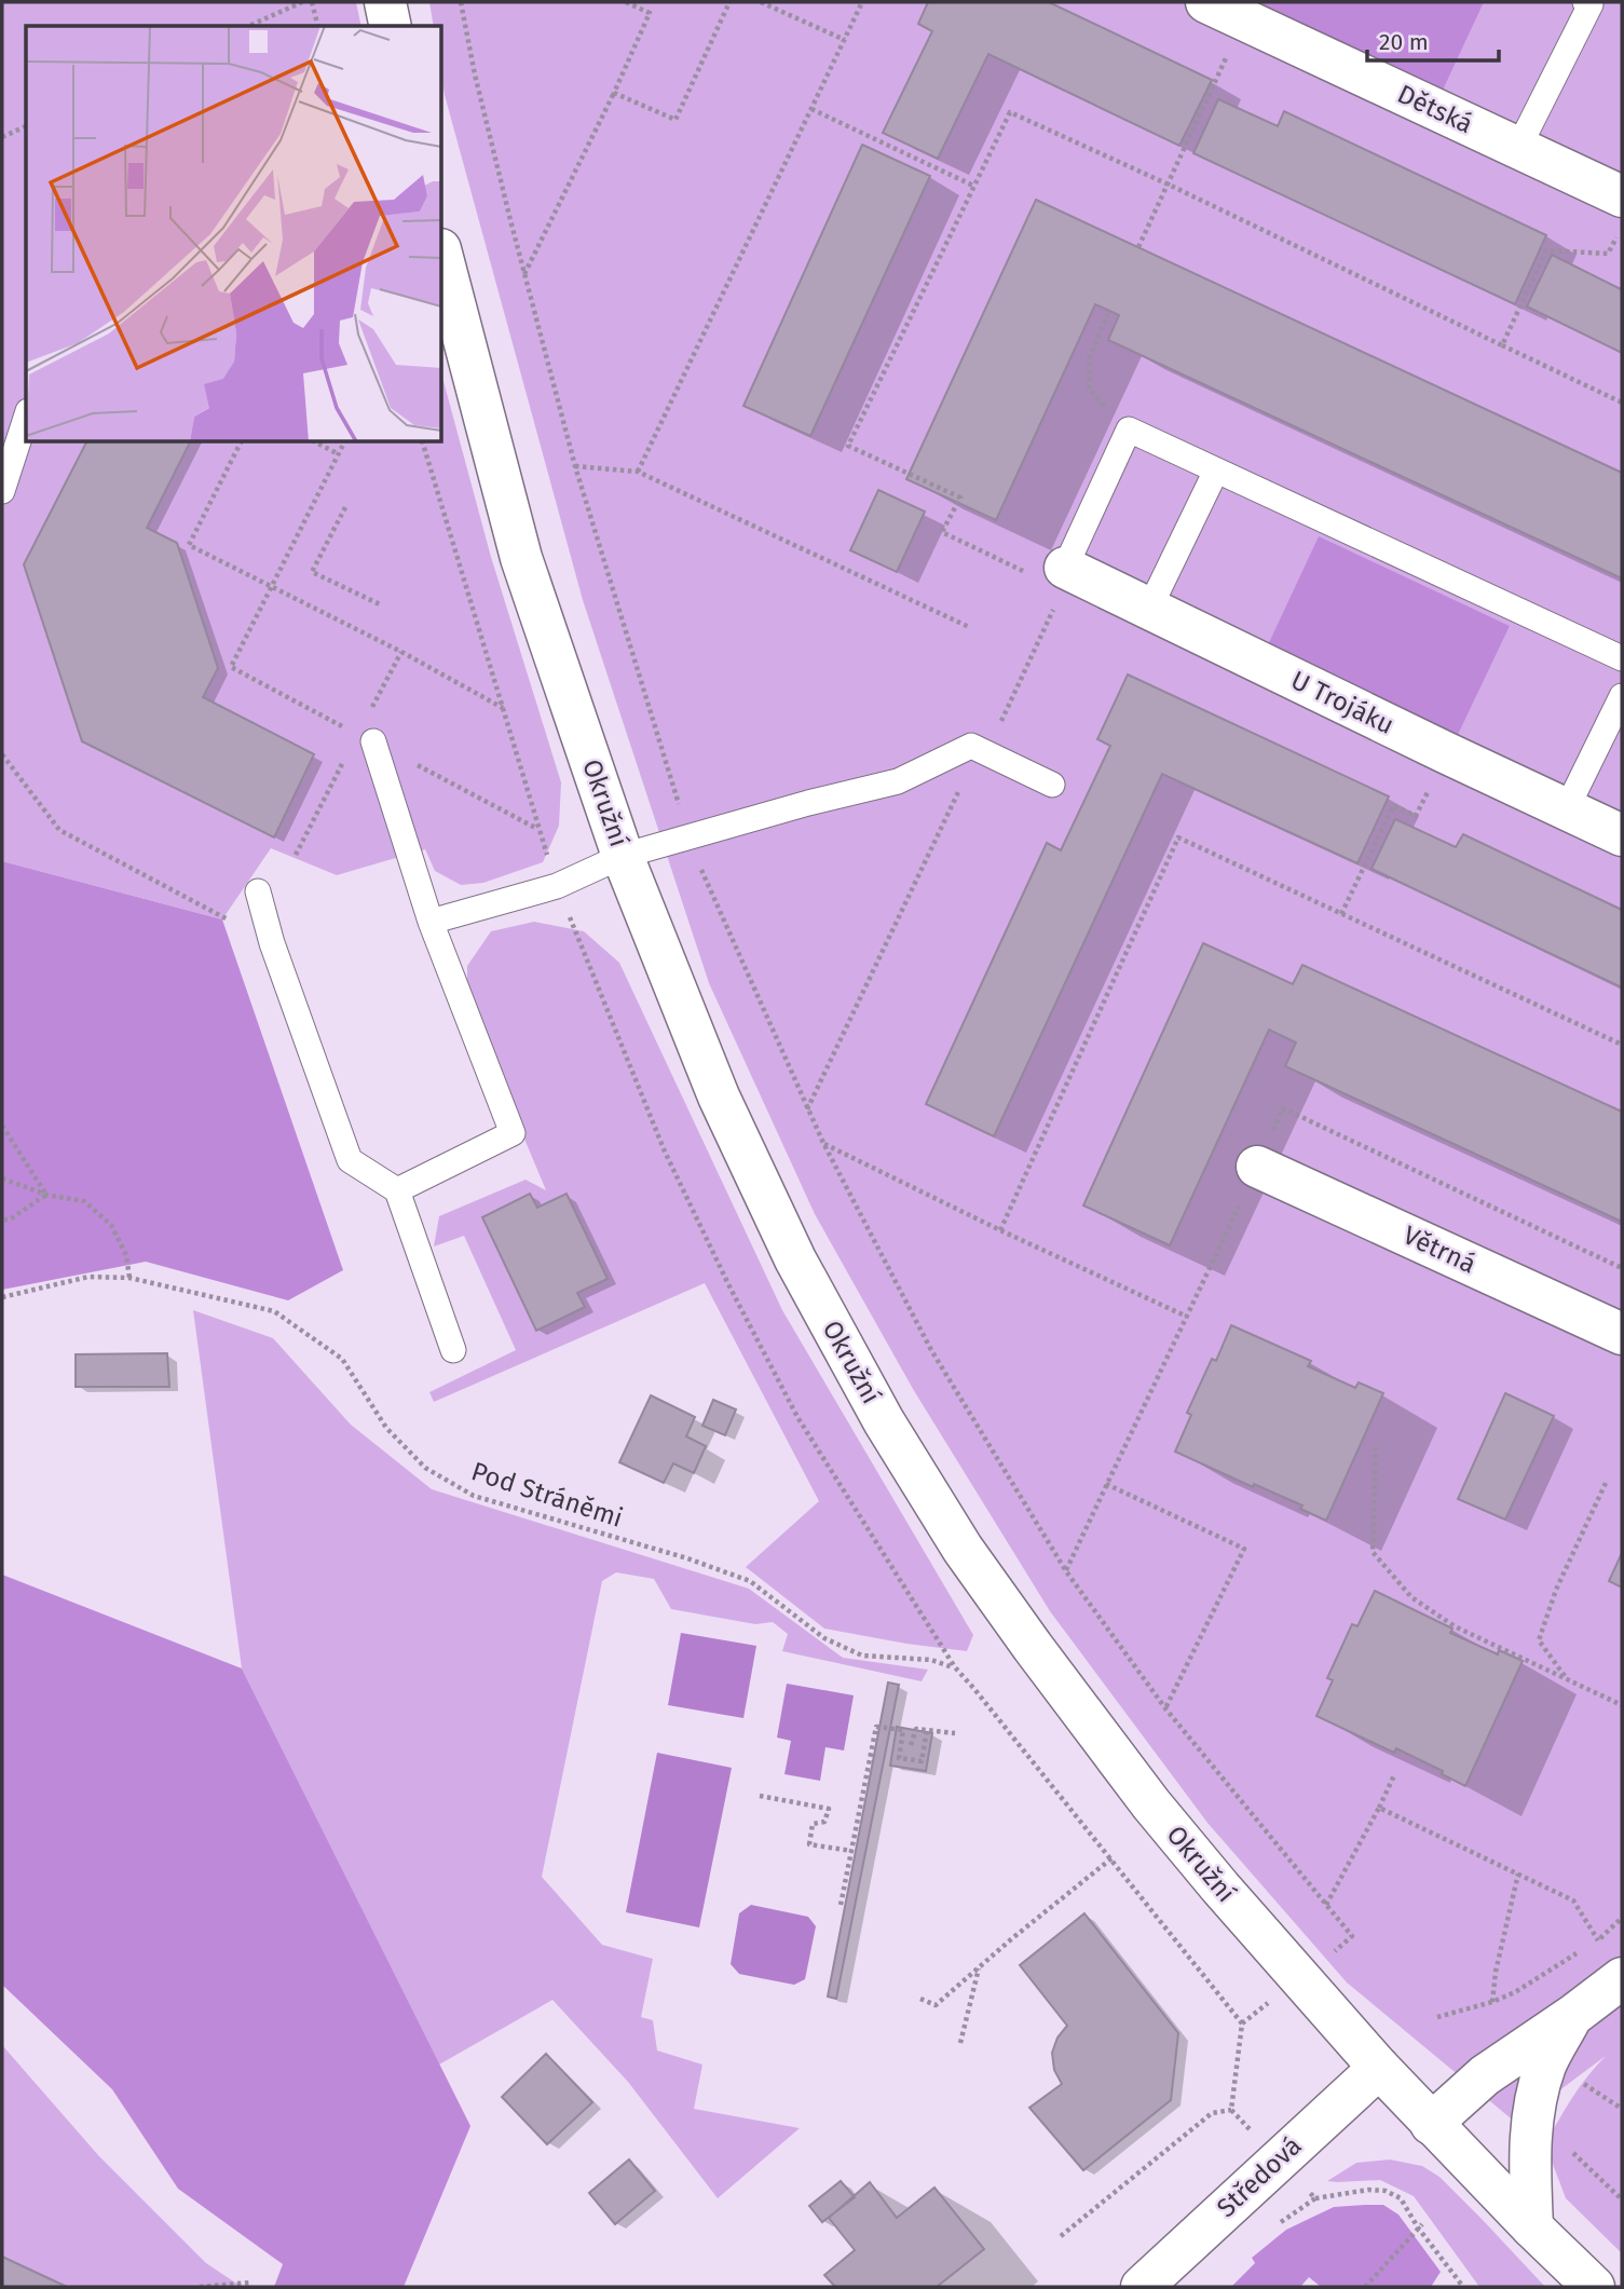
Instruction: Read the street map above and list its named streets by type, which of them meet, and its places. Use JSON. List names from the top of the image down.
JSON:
{
  "streets": {
    "street": [
      "Dětská",
      "U Trojáku",
      "Okružní",
      "Větrná",
      "Středová"
    ],
    "path": ["Pod Stráněmi"]
  },
  "crossings": [
    ["Okružní", "Středová"]
  ],
  "scale_bar": "20 m"
}
